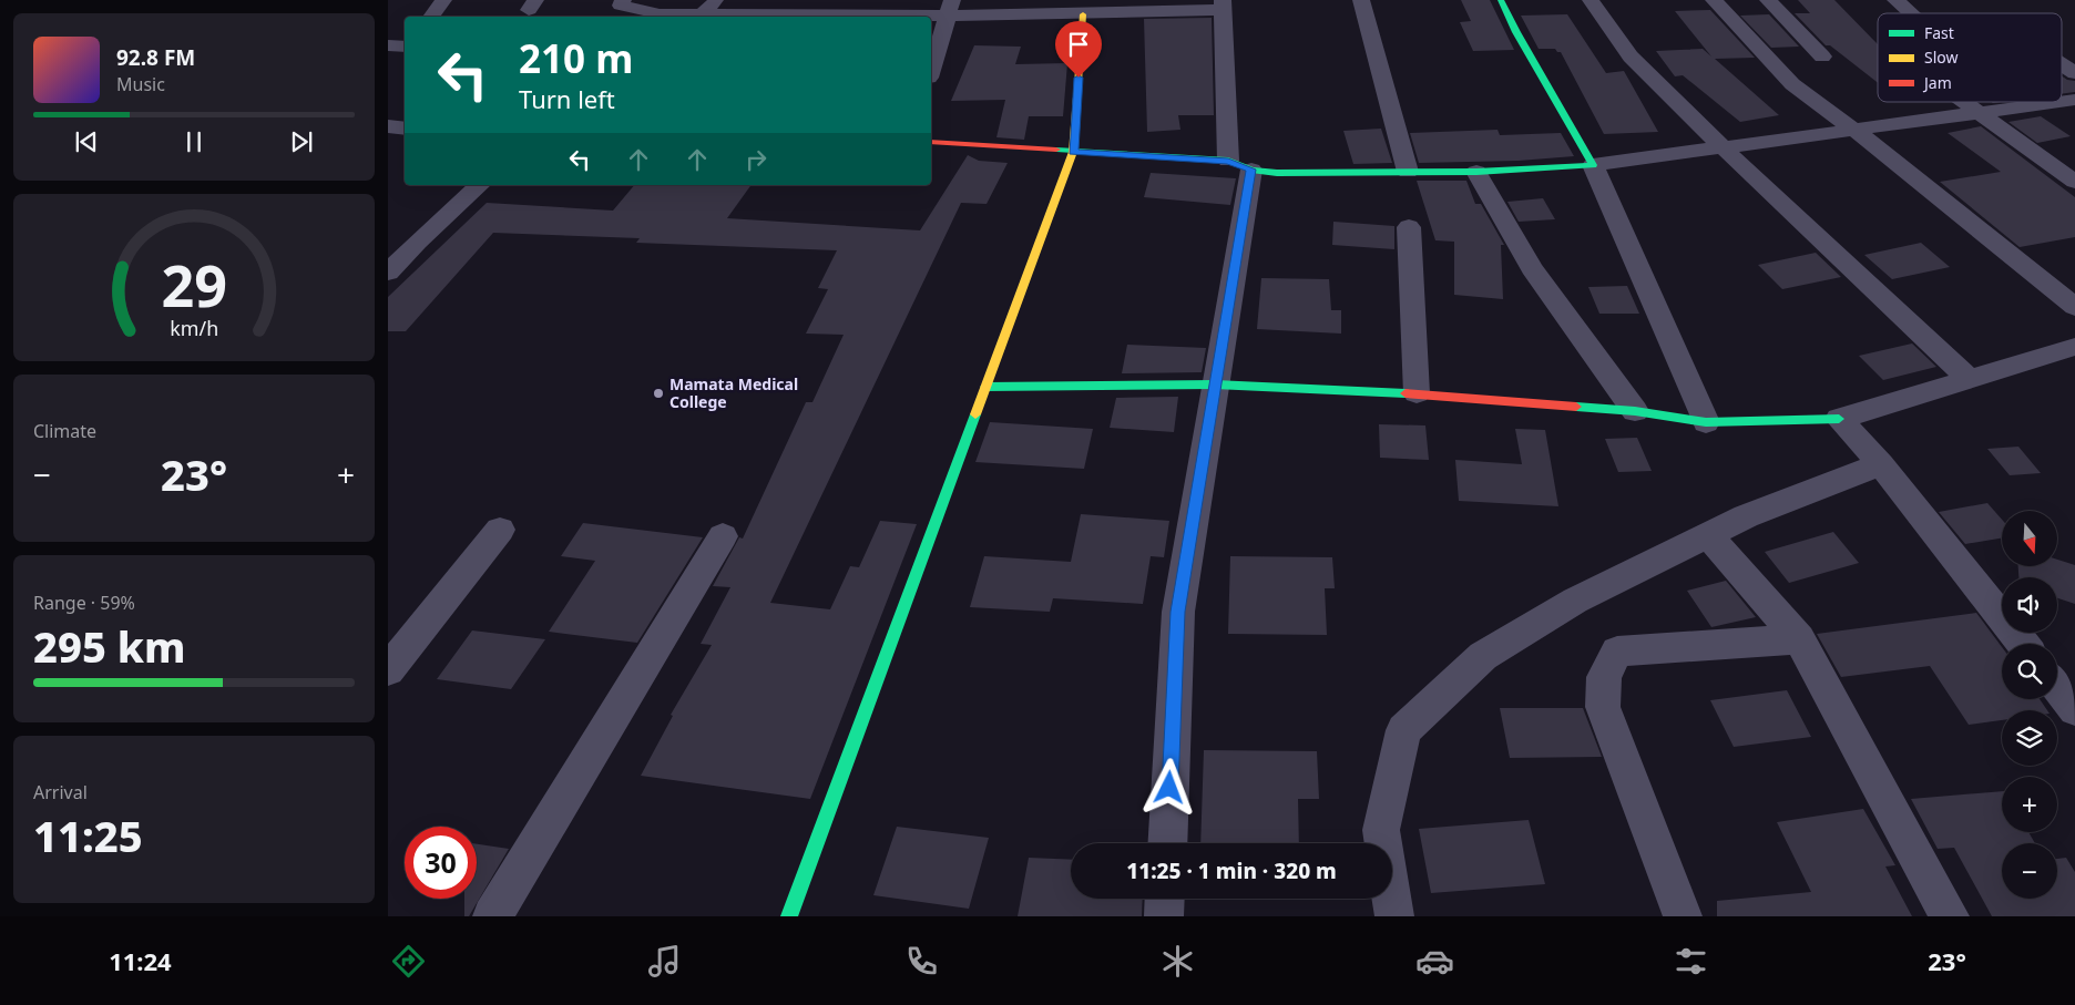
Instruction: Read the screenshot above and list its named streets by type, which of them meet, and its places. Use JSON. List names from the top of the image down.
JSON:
{
  "places": ["Mamata Medical College"],
  "legend": ["Fast", "Slow", "Jam"],
  "north": "bottom",
  "page": {
    "turn": ["210 m", "Turn left"],
    "song": ["92.8 FM", "Music"],
    "tile": [
      "Climate",
      ["Range · 59%", "295 km"],
      ["Arrival", "11:25"]
    ],
    "heat": ["−", "23°", "+"],
    "map_buttons": ["+", "−"],
    "limit": "30",
    "trip": "11:25 · 1 min · 320 m",
    "tabs": ["11:24", "23°"],
    "gauge": ["29", "km/h"]
  }
}
